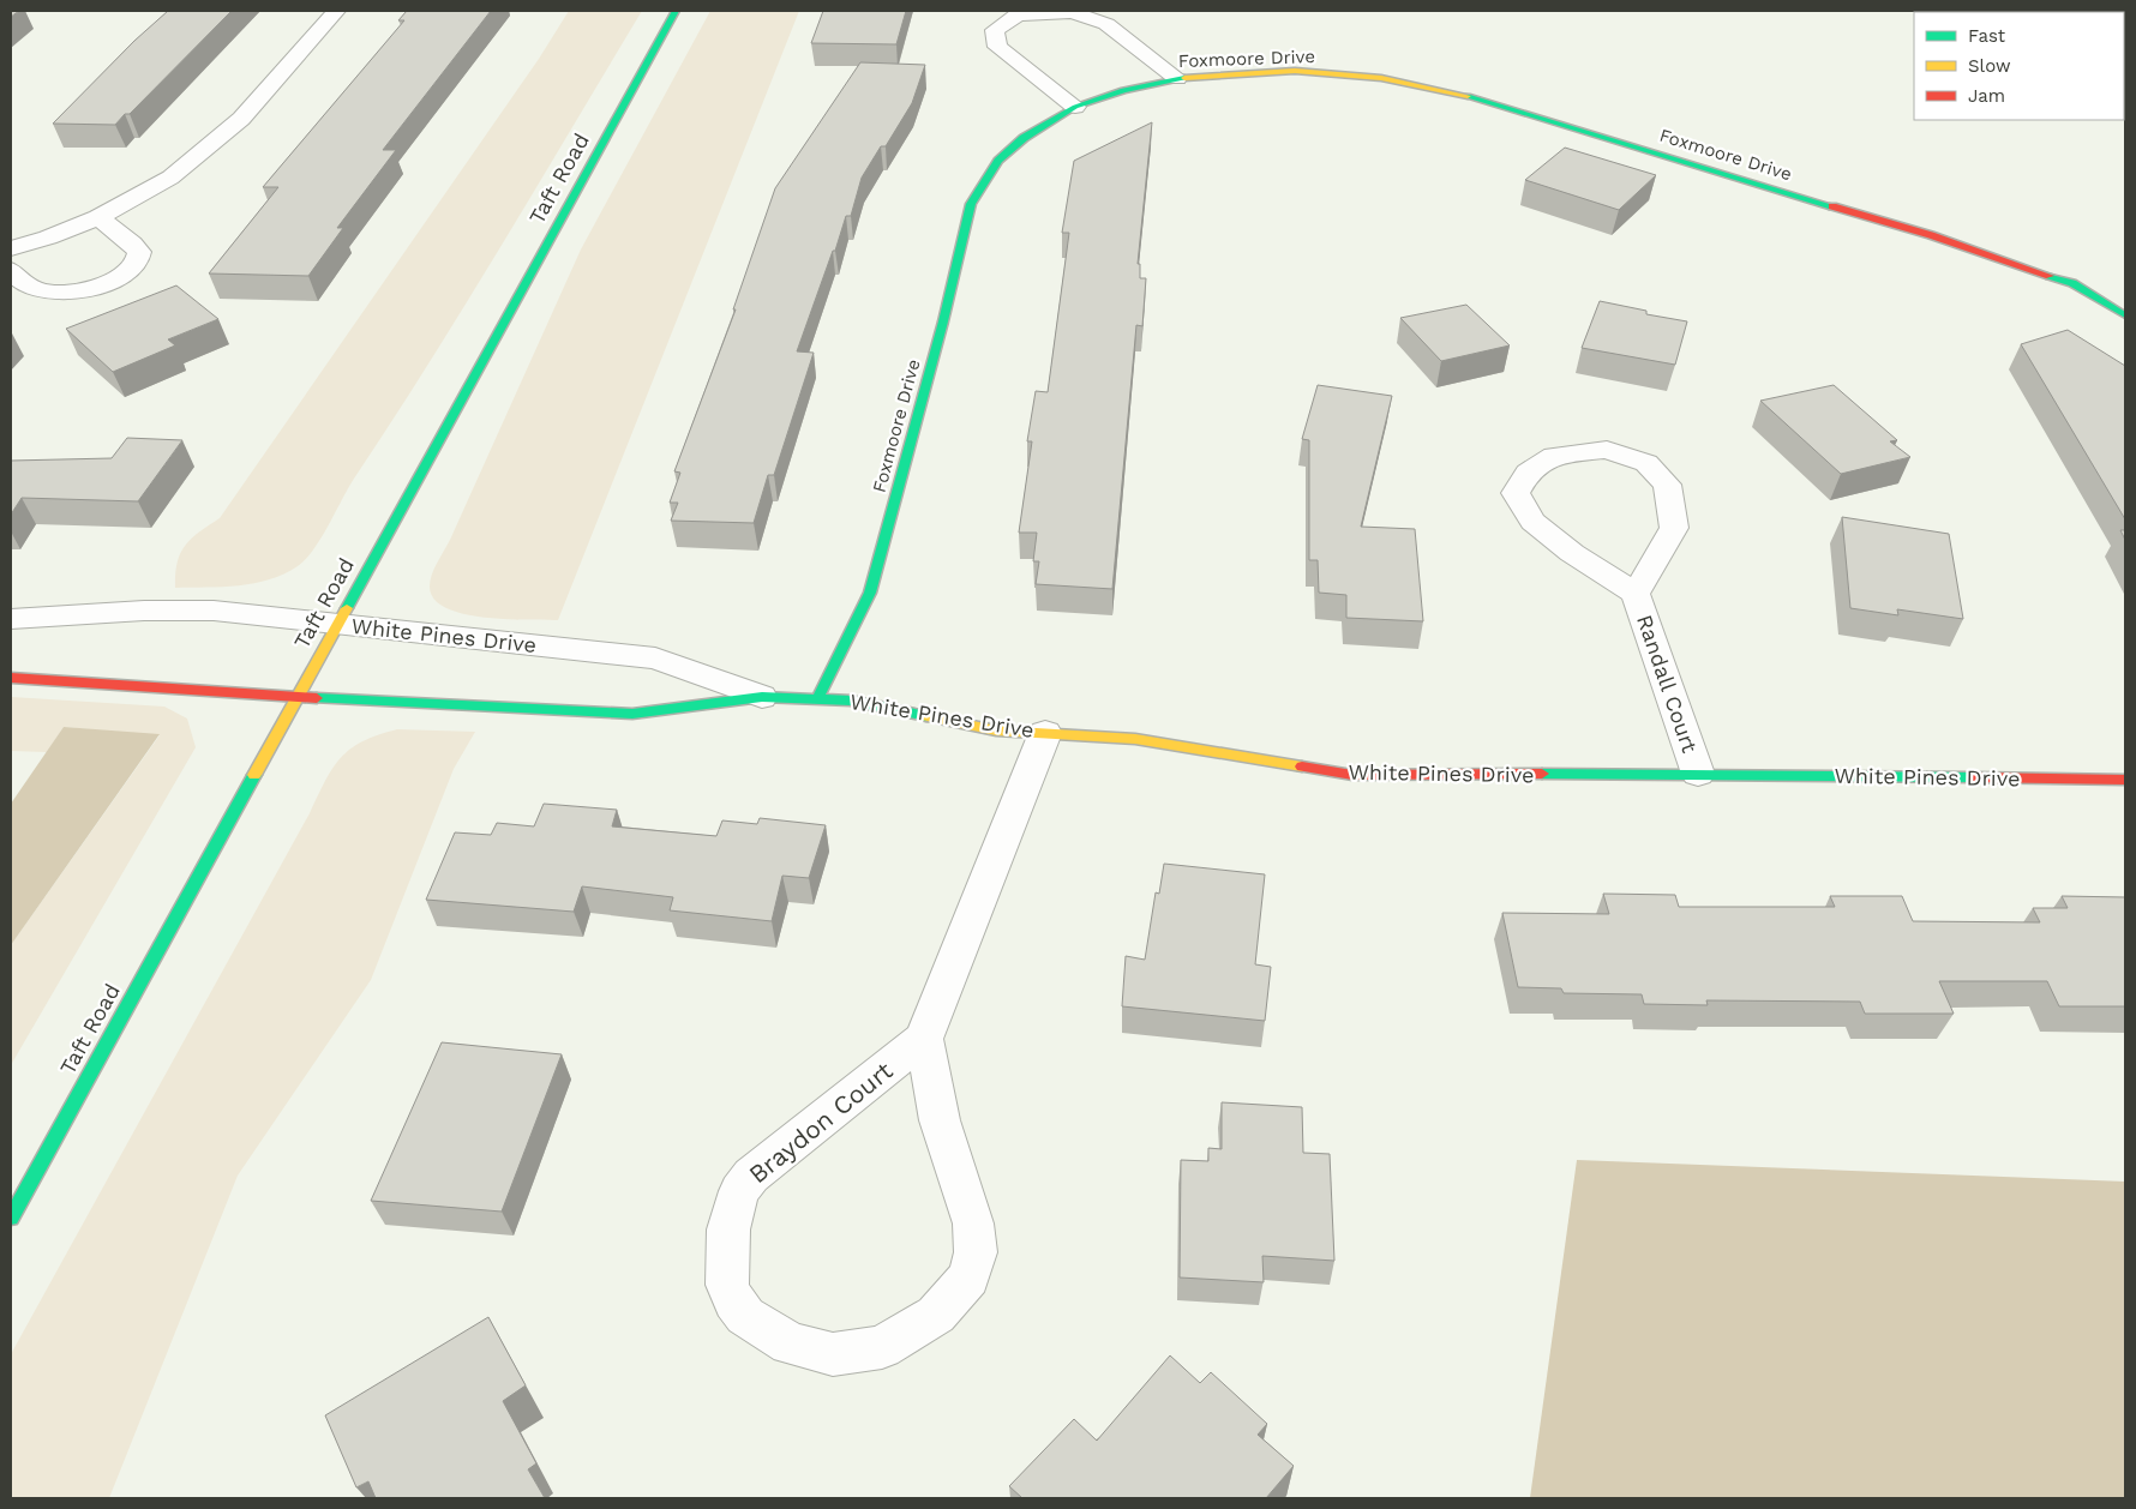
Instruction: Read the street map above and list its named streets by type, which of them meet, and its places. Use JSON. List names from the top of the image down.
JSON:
{
  "streets": {
    "street": [
      "Foxmoore Drive",
      "Taft Road",
      "White Pines Drive",
      "Randall Court",
      "Braydon Court"
    ]
  },
  "crossings": [
    ["Foxmoore Drive", "White Pines Drive"],
    ["Taft Road", "White Pines Drive"],
    ["White Pines Drive", "Randall Court"],
    ["White Pines Drive", "Braydon Court"]
  ],
  "legend": ["Fast", "Slow", "Jam"]
}
